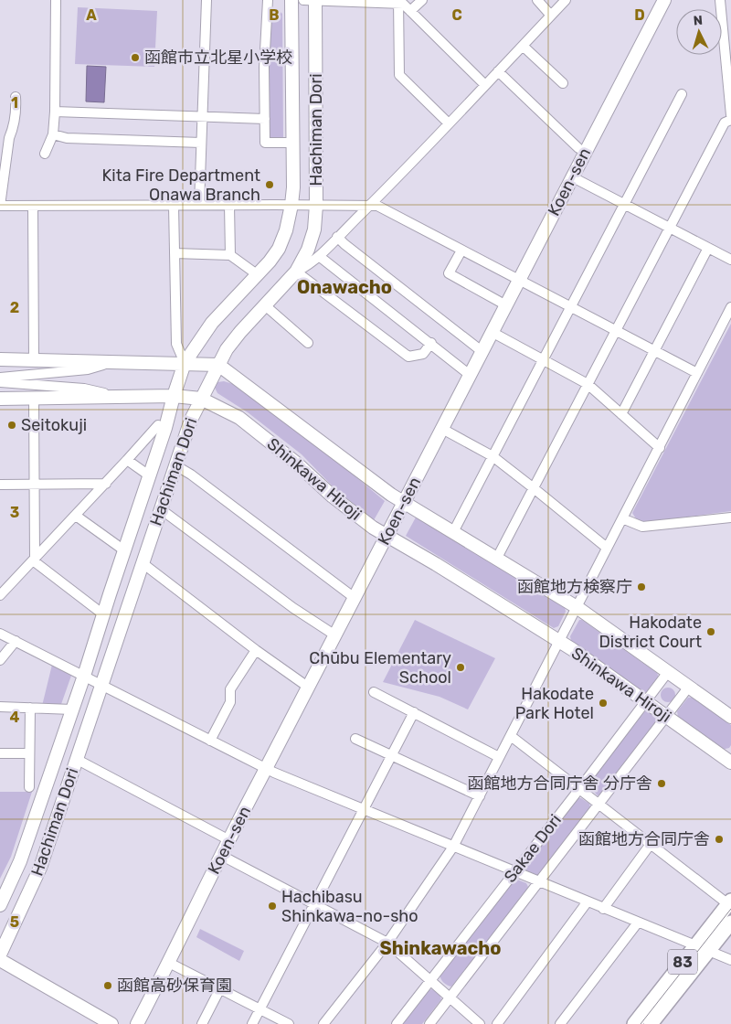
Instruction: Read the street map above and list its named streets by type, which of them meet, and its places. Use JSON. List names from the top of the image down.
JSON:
{
  "streets": {
    "main road": ["83"],
    "street": [
      "Hachiman Dori",
      "Koen-sen",
      "Shinkawa Hiroji",
      "Sakae Dori"
    ]
  },
  "crossings": [
    ["Hachiman Dori", "Shinkawa Hiroji"],
    ["Koen-sen", "Shinkawa Hiroji"],
    ["Shinkawa Hiroji", "Sakae Dori"]
  ],
  "districts": ["Onawacho", "Shinkawacho"],
  "places": [
    "函館市立北星小学校",
    "Kita Fire Department Onawa Branch",
    "Seitokuji",
    "函館地方検察庁",
    "Hakodate District Court",
    "Chūbu Elementary School",
    "Hakodate Park Hotel",
    "函館地方合同庁舎 分庁舎",
    "函館地方合同庁舎",
    "Hachibasu Shinkawa-no-sho",
    "函館高砂保育園"
  ],
  "north": "top",
  "grid": {
    "columns": [
      "A",
      "B",
      "C",
      "D"
    ],
    "rows": [
      "1",
      "2",
      "3",
      "4",
      "5"
    ]
  }
}
